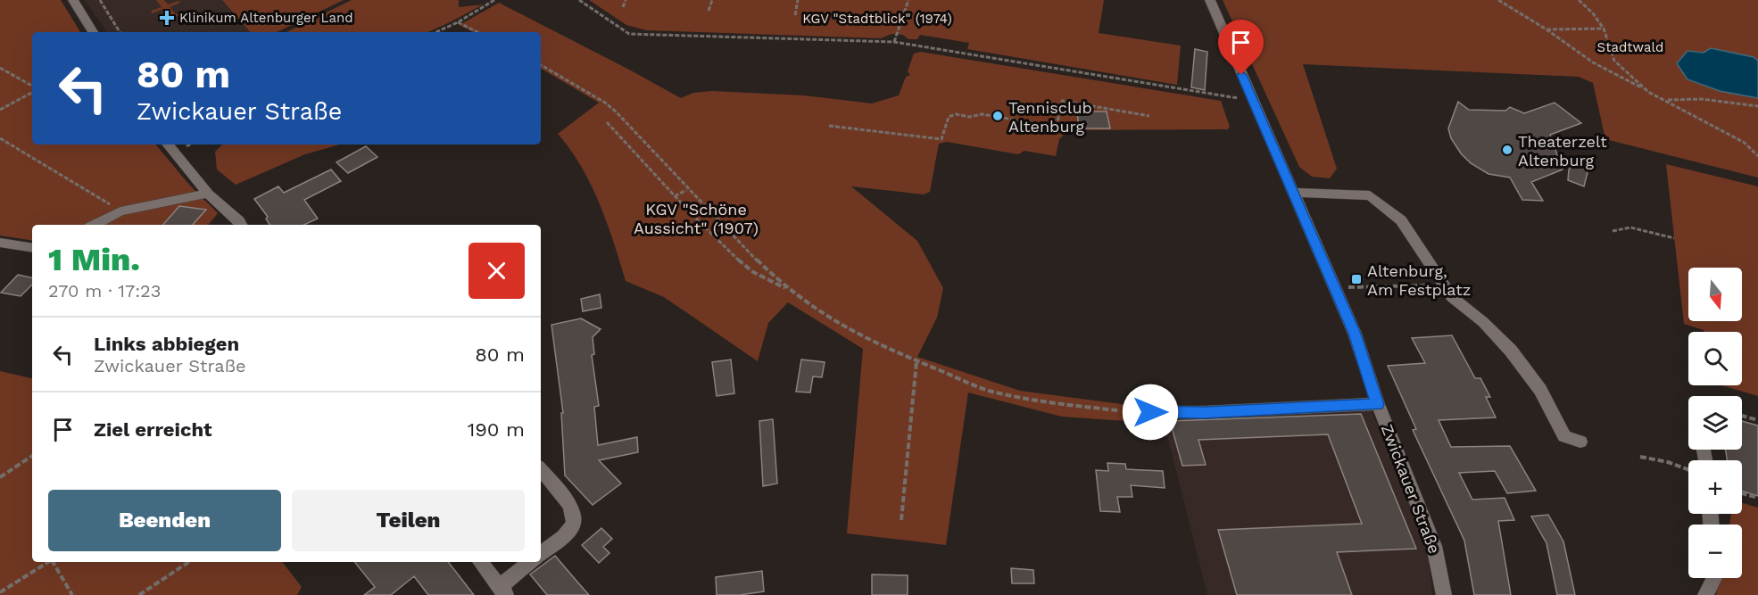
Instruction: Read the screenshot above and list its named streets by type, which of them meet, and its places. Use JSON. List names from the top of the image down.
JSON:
{
  "streets": {
    "street": ["Zwickauer Straße"]
  },
  "parks": ["KGV \"Stadtblick\" (1974)", "Stadtwald", "KGV \"Schöne Aussicht\" (1907)"],
  "places": {
    "health": ["Klinikum Altenburger Land"],
    "other": ["Tennisclub Altenburg", "Theaterzelt Altenburg"],
    "transit": ["Altenburg, Am Festplatz"]
  },
  "north": "bottom",
  "page": {
    "turn": ["80 m", "Zwickauer Straße"],
    "heading": ["1 Min.", "270 m · 17:23"],
    "map_buttons": ["+", "−"],
    "list": [
      {
        "name": "Links abbiegen",
        "note": "Zwickauer Straße",
        "value": "80 m"
      },
      {
        "name": "Ziel erreicht",
        "value": "190 m"
      }
    ],
    "buttons": ["Beenden", "Teilen"]
  }
}
